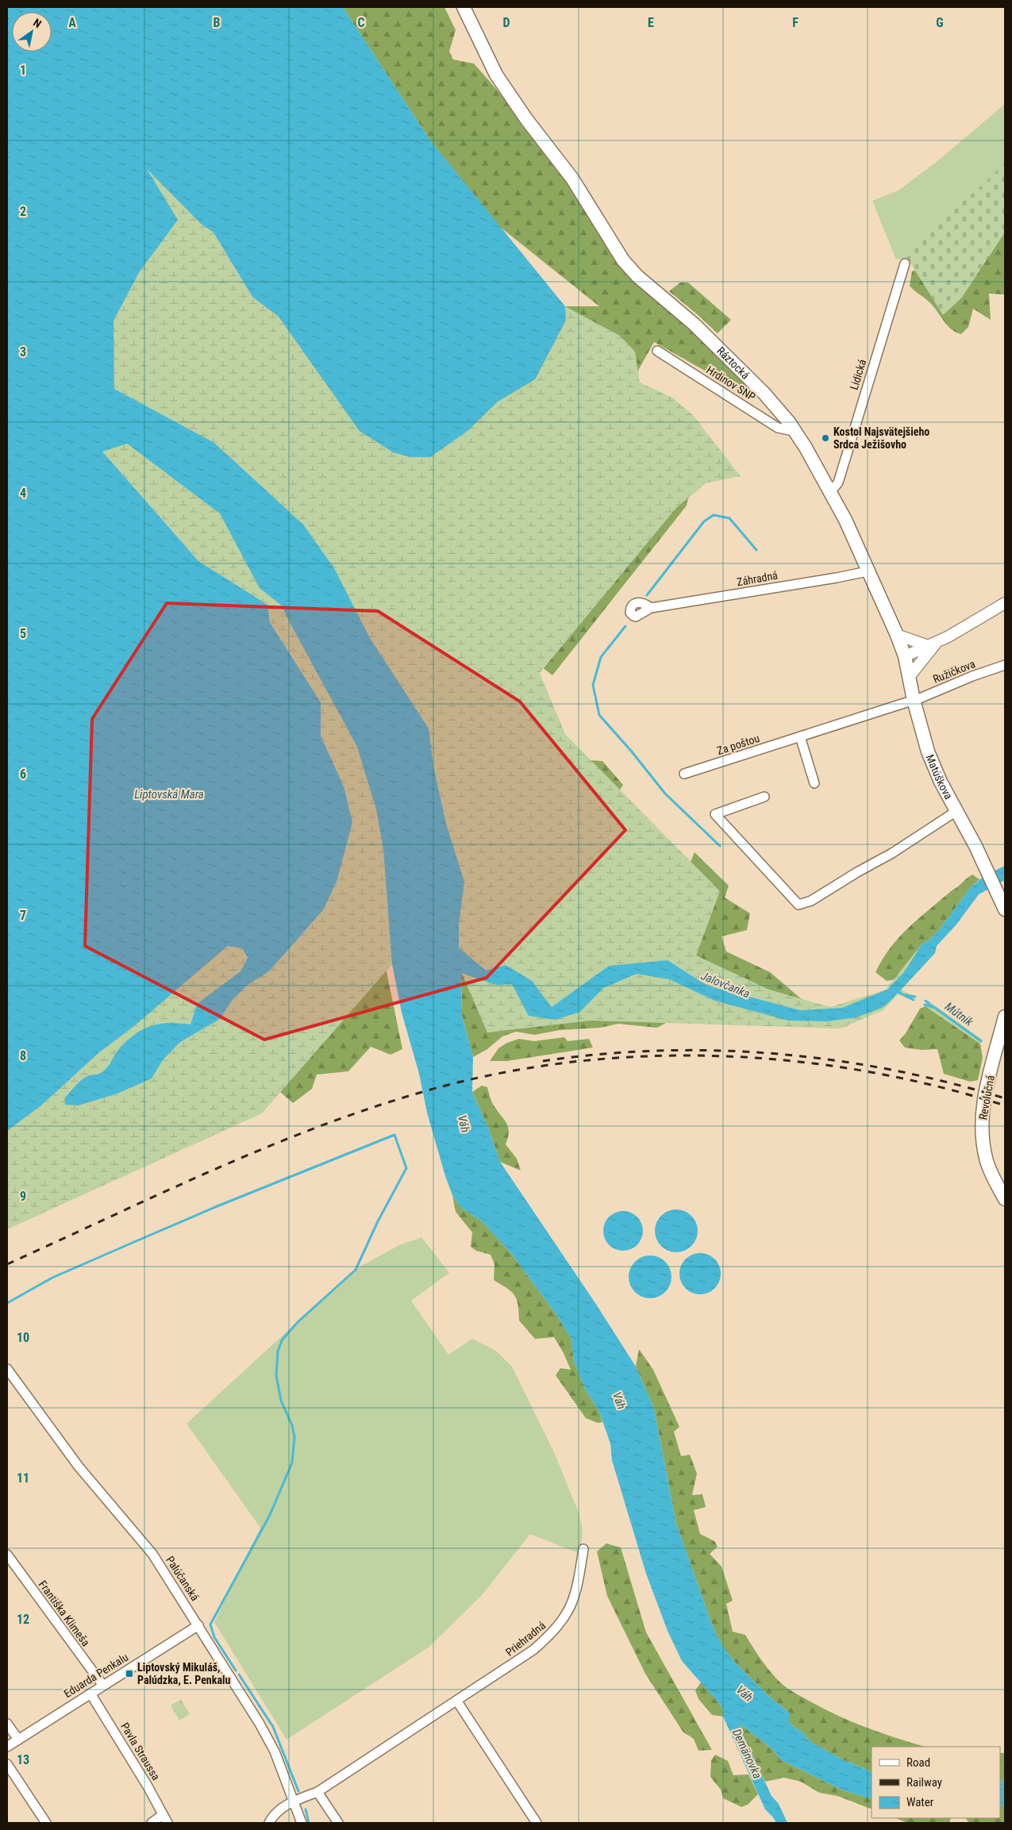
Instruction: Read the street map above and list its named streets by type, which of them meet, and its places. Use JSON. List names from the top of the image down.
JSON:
{
  "streets": {
    "main road": ["Ráztocká", "Matúškova", "Revolučná"],
    "street": [
      "Lidická",
      "Hrdinov SNP",
      "Záhradná",
      "Ružičkova",
      "Za poštou",
      "Palúčanská",
      "Františka Klimeša",
      "Priehradná",
      "Eduarda Penkalu",
      "Pavla Straussa"
    ]
  },
  "crossings": [
    ["Ráztocká", "Lidická"],
    ["Ráztocká", "Hrdinov SNP"],
    ["Ráztocká", "Záhradná"],
    ["Ráztocká", "Matúškova"],
    ["Ružičkova", "Za poštou"],
    ["Ružičkova", "Matúškova"],
    ["Za poštou", "Matúškova"],
    ["Palúčanská", "Priehradná"],
    ["Palúčanská", "Eduarda Penkalu"],
    ["Františka Klimeša", "Eduarda Penkalu"],
    ["Eduarda Penkalu", "Pavla Straussa"]
  ],
  "water": [
    "Liptovská Mara",
    "Jalovčanka",
    "Mútnik",
    "Váh",
    "Demänovka"
  ],
  "places": {
    "other": ["Kostol Najsvätejšieho Srdca Ježišovho"],
    "transit": ["Liptovský Mikuláš, Palúdzka, E. Penkalu"]
  },
  "legend": ["Road", "Railway", "Water"],
  "north": "top right",
  "grid": {
    "columns": [
      "A",
      "B",
      "C",
      "D",
      "E",
      "F",
      "G"
    ],
    "rows": [
      "1",
      "2",
      "3",
      "4",
      "5",
      "6",
      "7",
      "8",
      "9",
      "10",
      "11",
      "12",
      "13"
    ]
  }
}
